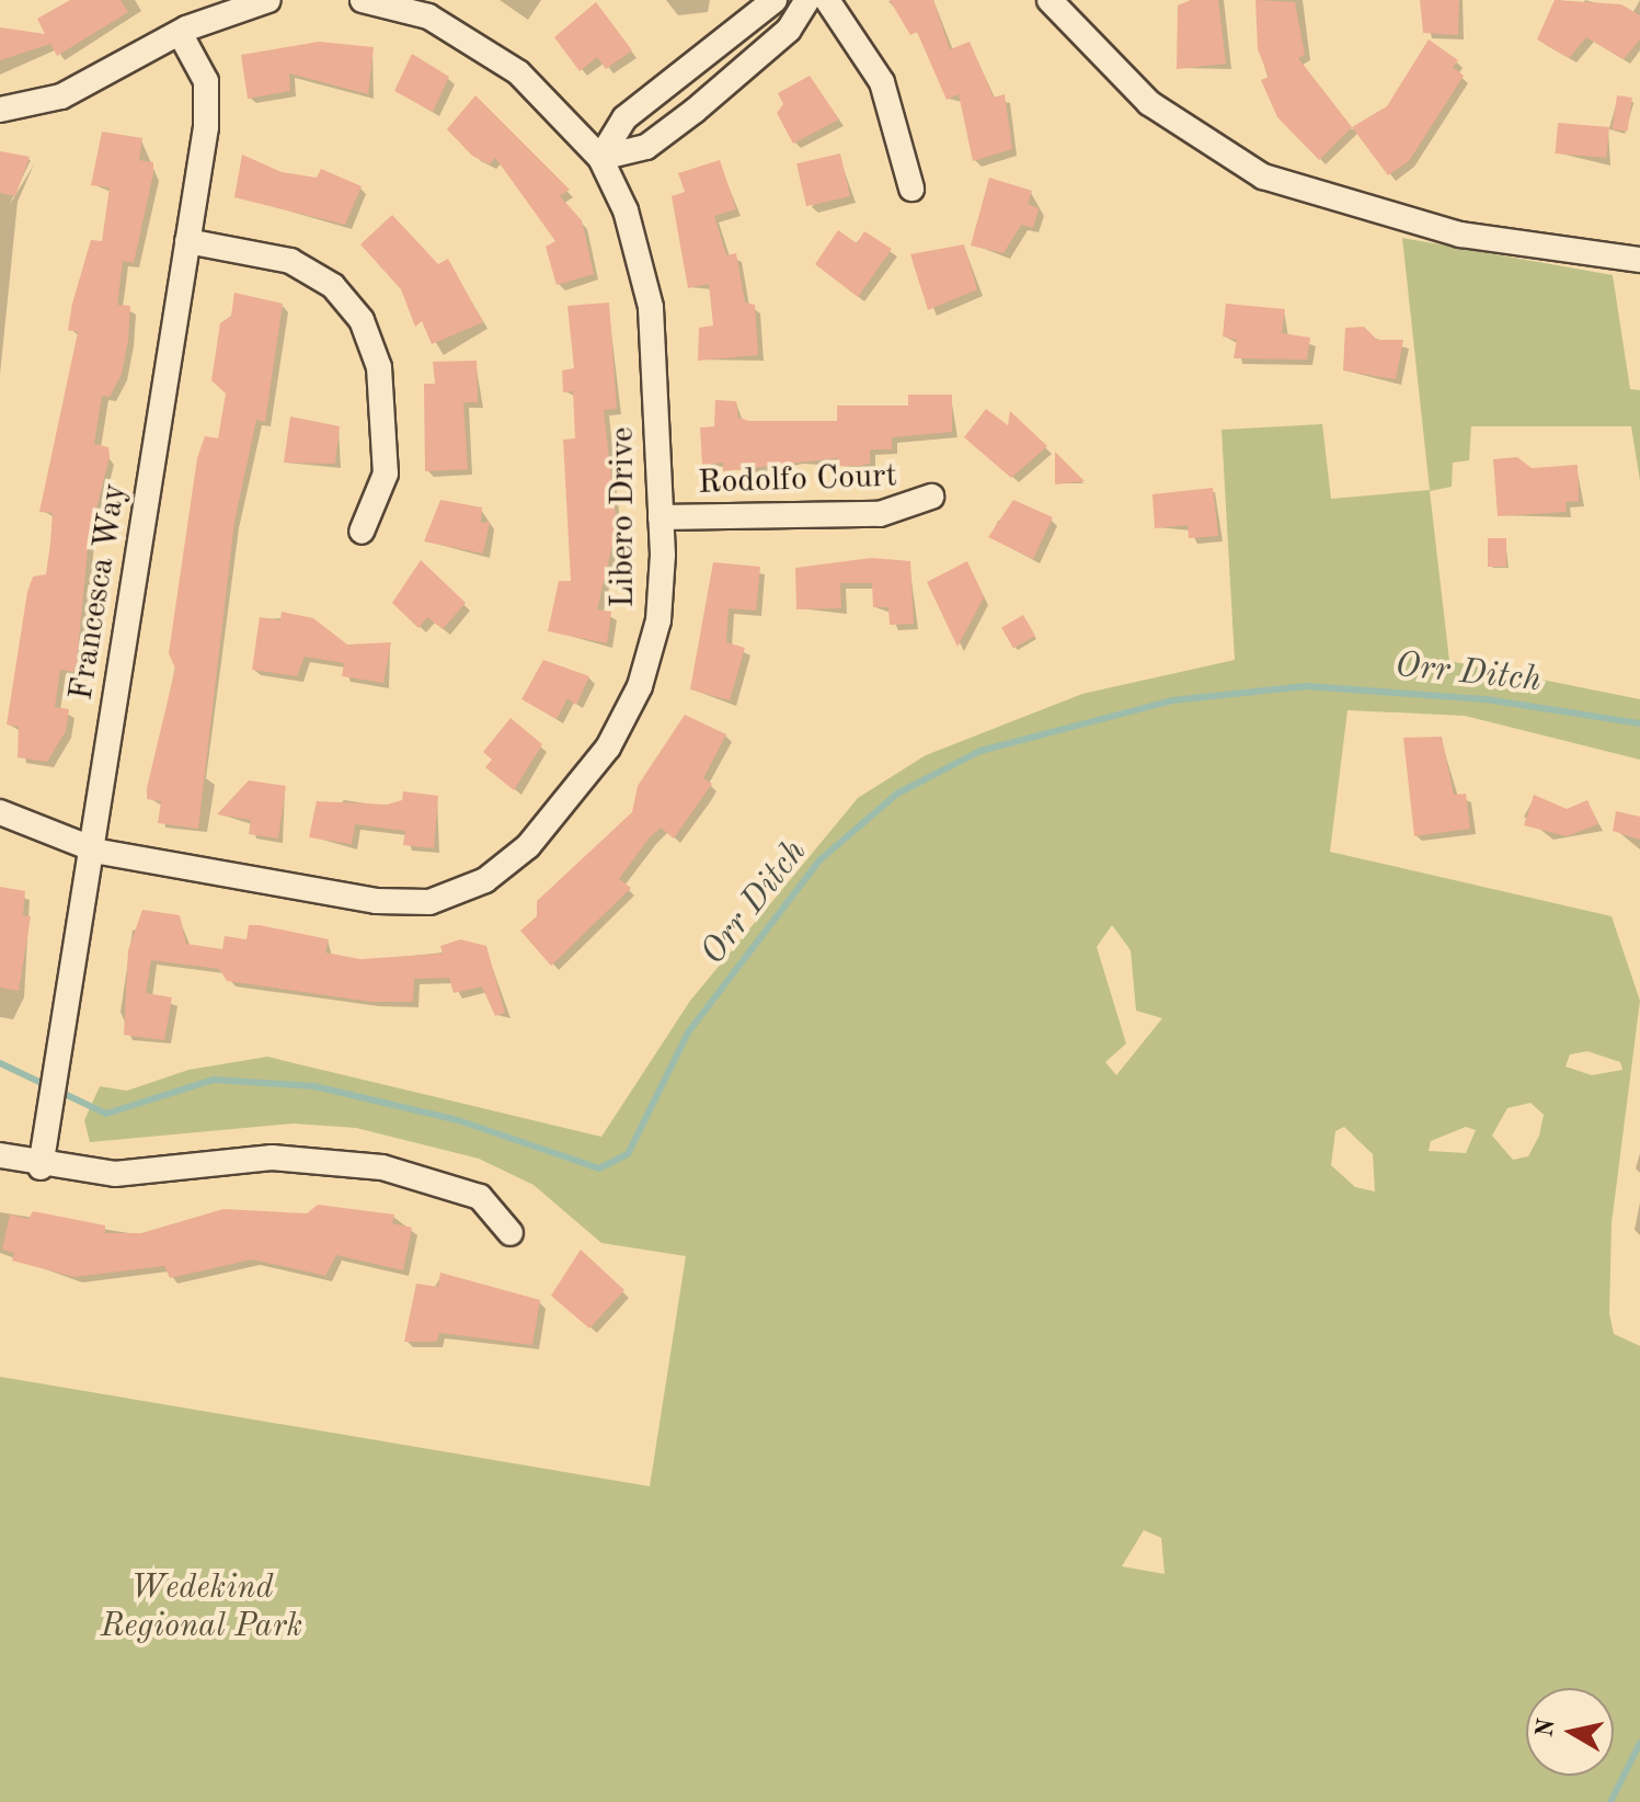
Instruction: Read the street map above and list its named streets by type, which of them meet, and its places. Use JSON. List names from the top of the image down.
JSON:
{
  "streets": {
    "street": ["Rodolfo Court", "Libero Drive", "Francesca Way"]
  },
  "crossings": [
    ["Rodolfo Court", "Libero Drive"],
    ["Libero Drive", "Francesca Way"]
  ],
  "water": ["Orr Ditch"],
  "parks": ["Wedekind Regional Park"],
  "north": "left"
}
